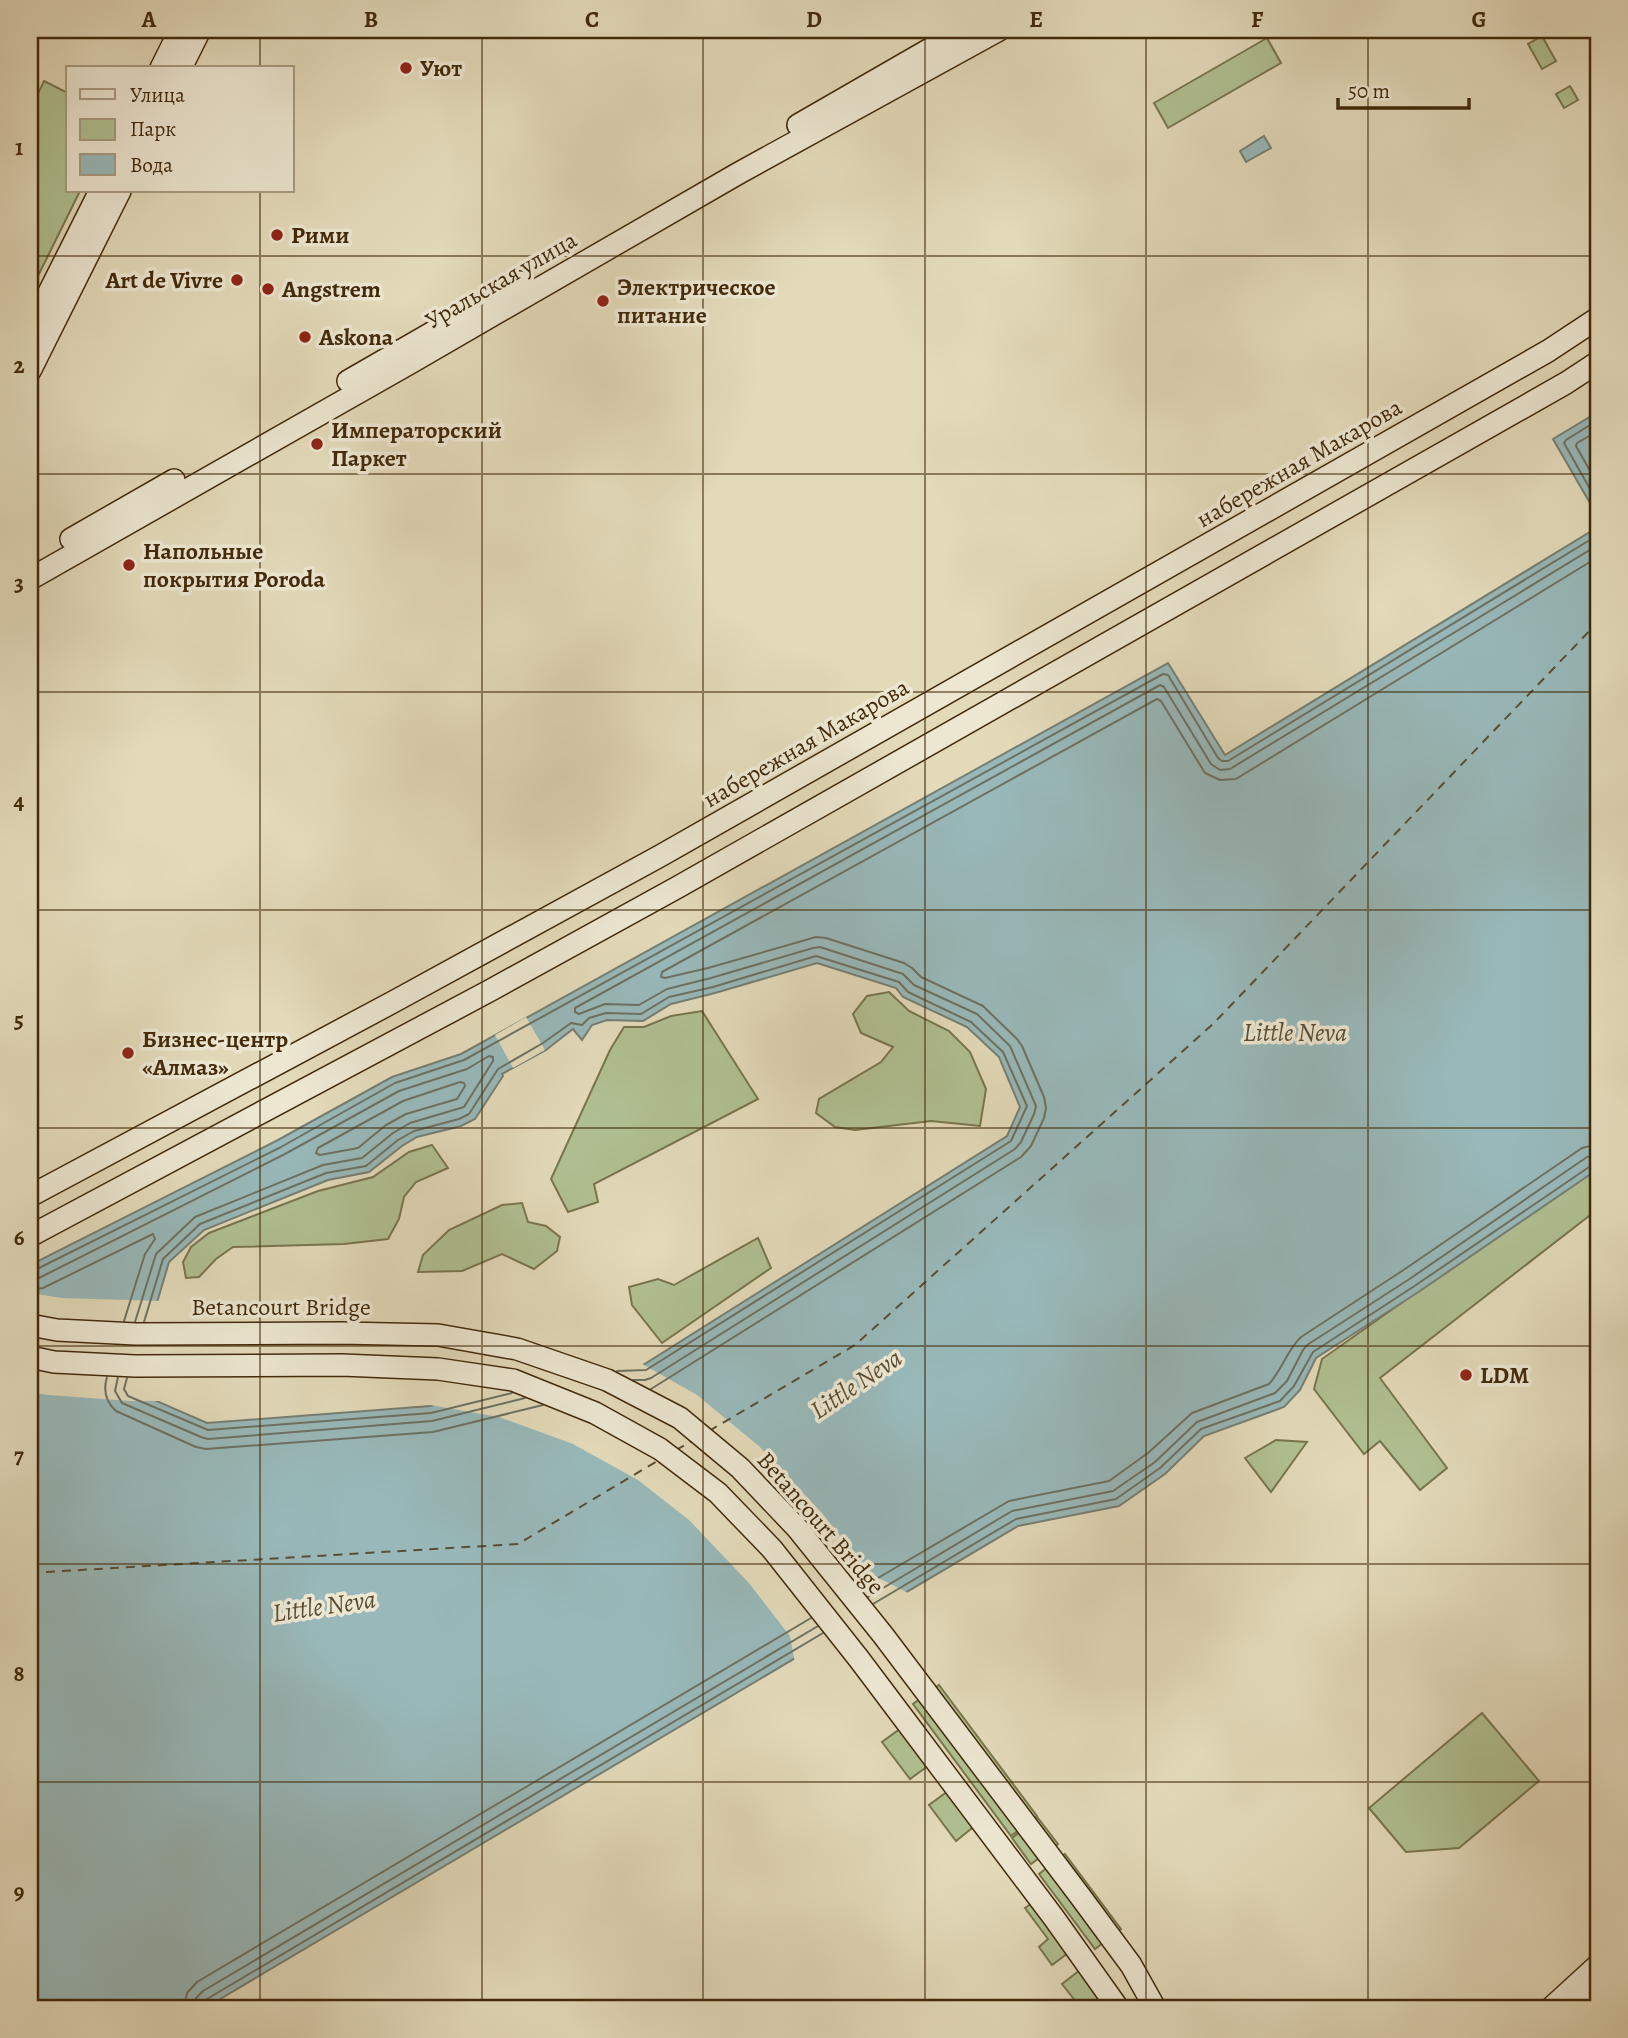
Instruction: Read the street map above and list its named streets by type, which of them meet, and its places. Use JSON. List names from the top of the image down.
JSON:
{
  "streets": {
    "main road": ["Уральская улица", "набережная Макарова", "Betancourt Bridge"]
  },
  "water": ["Little Neva"],
  "places": [
    "Уют",
    "Рими",
    "Art de Vivre",
    "Angstrem",
    "Электрическое питание",
    "Askona",
    "Императорский Паркет",
    "Напольные покрытия Poroda",
    "Бизнес-центр «Алмаз»",
    "LDM"
  ],
  "legend": ["Улица", "Парк", "Вода"],
  "scale_bar": "50 m",
  "grid": {
    "columns": [
      "A",
      "B",
      "C",
      "D",
      "E",
      "F",
      "G"
    ],
    "rows": [
      "1",
      "2",
      "3",
      "4",
      "5",
      "6",
      "7",
      "8",
      "9"
    ]
  }
}
